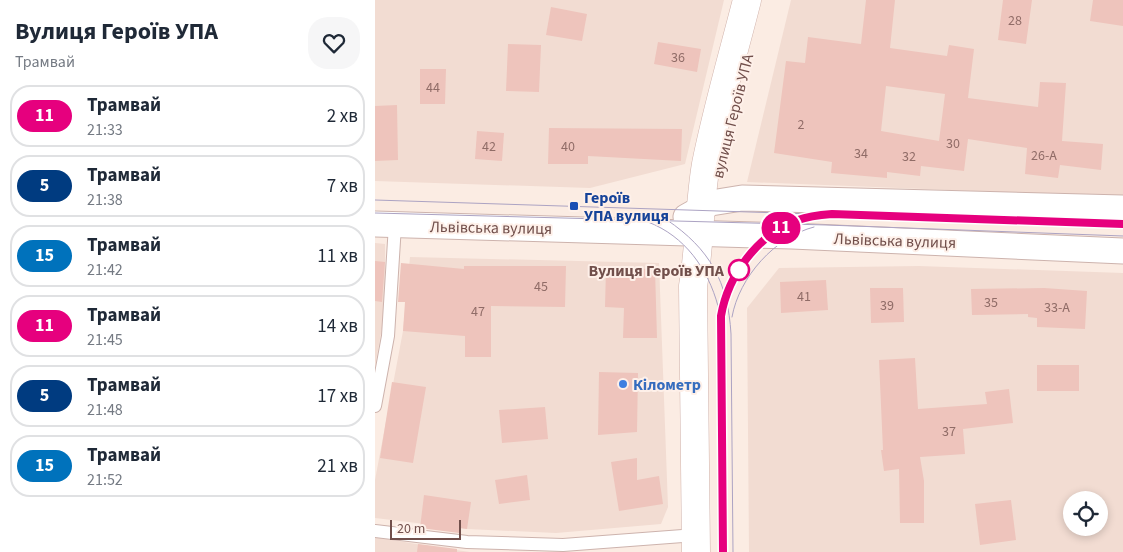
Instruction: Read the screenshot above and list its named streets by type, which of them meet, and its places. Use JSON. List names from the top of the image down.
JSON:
{
  "streets": {
    "street": ["вулиця Героїв УПА", "Львівська вулиця"]
  },
  "crossings": [
    ["вулиця Героїв УПА", "Львівська вулиця"]
  ],
  "places": {
    "transit": ["Героїв УПА вулиця"],
    "other": ["Вулиця Героїв УПА", "Кілометр"]
  },
  "lines": ["tram line 11"],
  "house_numbers": [
    "28",
    "36",
    "44",
    "2",
    "30",
    "42",
    "40",
    "34",
    "26-А",
    "32",
    "45",
    "41",
    "35",
    "39",
    "33-А",
    "47",
    "37"
  ],
  "scale_bar": "20 m",
  "page": {
    "heading": ["Вулиця Героїв УПА", "Трамвай"],
    "on_map": "11",
    "list": [
      {
        "mark": "11",
        "name": "Трамвай",
        "note": "21:33",
        "value": "2 хв"
      },
      {
        "mark": "5",
        "name": "Трамвай",
        "note": "21:38",
        "value": "7 хв"
      },
      {
        "mark": "15",
        "name": "Трамвай",
        "note": "21:42",
        "value": "11 хв"
      },
      {
        "mark": "11",
        "name": "Трамвай",
        "note": "21:45",
        "value": "14 хв"
      },
      {
        "mark": "5",
        "name": "Трамвай",
        "note": "21:48",
        "value": "17 хв"
      },
      {
        "mark": "15",
        "name": "Трамвай",
        "note": "21:52",
        "value": "21 хв"
      }
    ],
    "scale": "20 m"
  }
}
